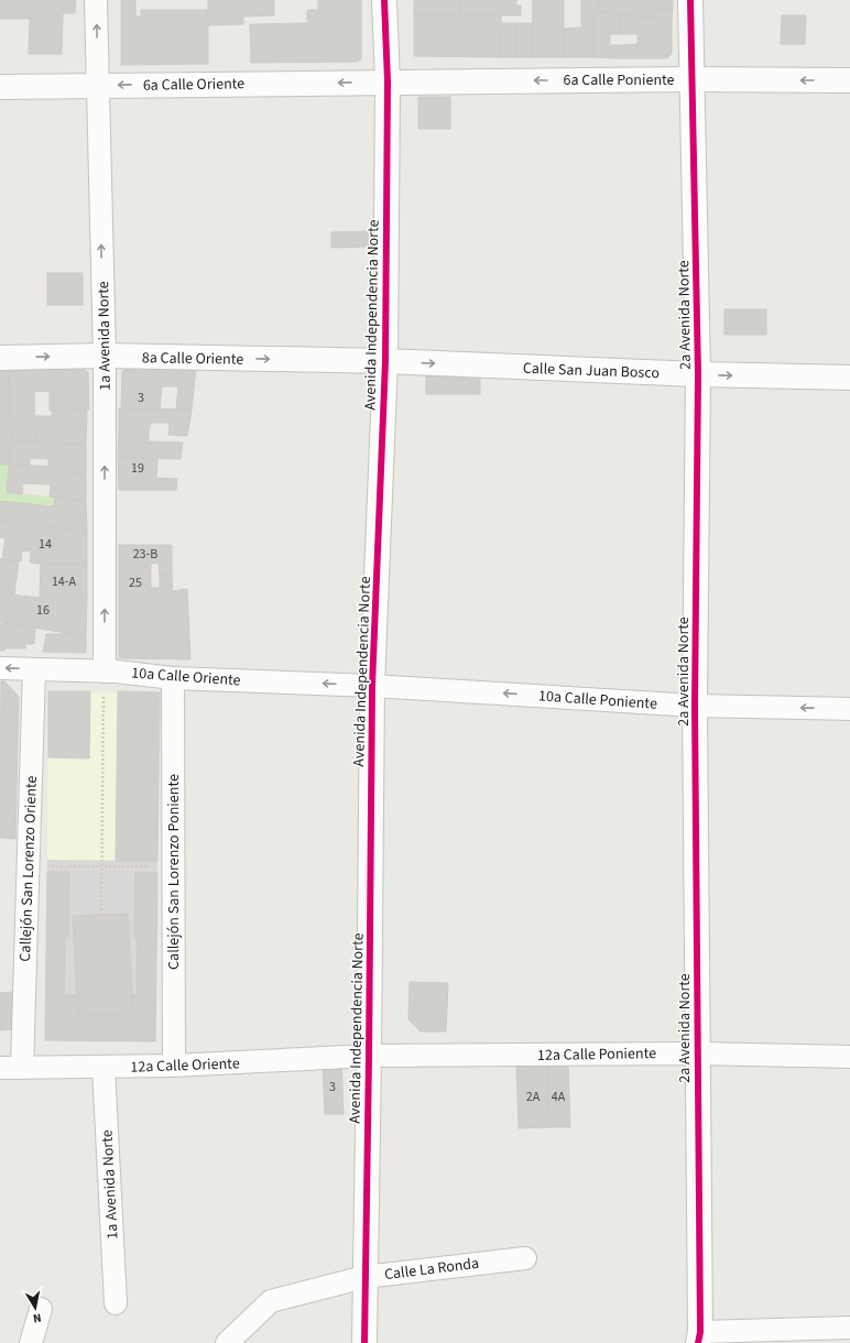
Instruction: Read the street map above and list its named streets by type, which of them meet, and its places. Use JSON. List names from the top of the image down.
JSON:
{
  "streets": {
    "street": [
      "6a Calle Poniente",
      "6a Calle Oriente",
      "Avenida Independencia Norte",
      "2a Avenida Norte",
      "1a Avenida Norte",
      "8a Calle Oriente",
      "Calle San Juan Bosco",
      "10a Calle Oriente",
      "10a Calle Poniente",
      "Callejón San Lorenzo Oriente",
      "Callejón San Lorenzo Poniente",
      "12a Calle Poniente",
      "12a Calle Oriente",
      "Calle La Ronda"
    ]
  },
  "crossings": [
    ["6a Calle Poniente", "6a Calle Oriente"],
    ["6a Calle Poniente", "Avenida Independencia Norte"],
    ["6a Calle Poniente", "2a Avenida Norte"],
    ["6a Calle Oriente", "Avenida Independencia Norte"],
    ["6a Calle Oriente", "1a Avenida Norte"],
    ["Avenida Independencia Norte", "8a Calle Oriente"],
    ["Avenida Independencia Norte", "Calle San Juan Bosco"],
    ["Avenida Independencia Norte", "10a Calle Oriente"],
    ["Avenida Independencia Norte", "10a Calle Poniente"],
    ["Avenida Independencia Norte", "12a Calle Poniente"],
    ["Avenida Independencia Norte", "12a Calle Oriente"],
    ["Avenida Independencia Norte", "Calle La Ronda"],
    ["2a Avenida Norte", "Calle San Juan Bosco"],
    ["2a Avenida Norte", "10a Calle Poniente"],
    ["2a Avenida Norte", "12a Calle Poniente"],
    ["1a Avenida Norte", "8a Calle Oriente"],
    ["1a Avenida Norte", "10a Calle Oriente"],
    ["1a Avenida Norte", "12a Calle Oriente"],
    ["8a Calle Oriente", "Calle San Juan Bosco"],
    ["10a Calle Oriente", "10a Calle Poniente"],
    ["10a Calle Oriente", "Callejón San Lorenzo Oriente"],
    ["10a Calle Oriente", "Callejón San Lorenzo Poniente"],
    ["Callejón San Lorenzo Oriente", "12a Calle Oriente"],
    ["Callejón San Lorenzo Poniente", "12a Calle Oriente"],
    ["12a Calle Poniente", "12a Calle Oriente"]
  ],
  "one_way": [
    "6a Calle Poniente",
    "6a Calle Oriente",
    "1a Avenida Norte",
    "8a Calle Oriente",
    "Calle San Juan Bosco",
    "10a Calle Oriente",
    "10a Calle Poniente"
  ],
  "house_numbers": [
    "3",
    "19",
    "14",
    "23-B",
    "14-A",
    "25",
    "16",
    "3",
    "2A",
    "4A"
  ],
  "north": "bottom"
}
